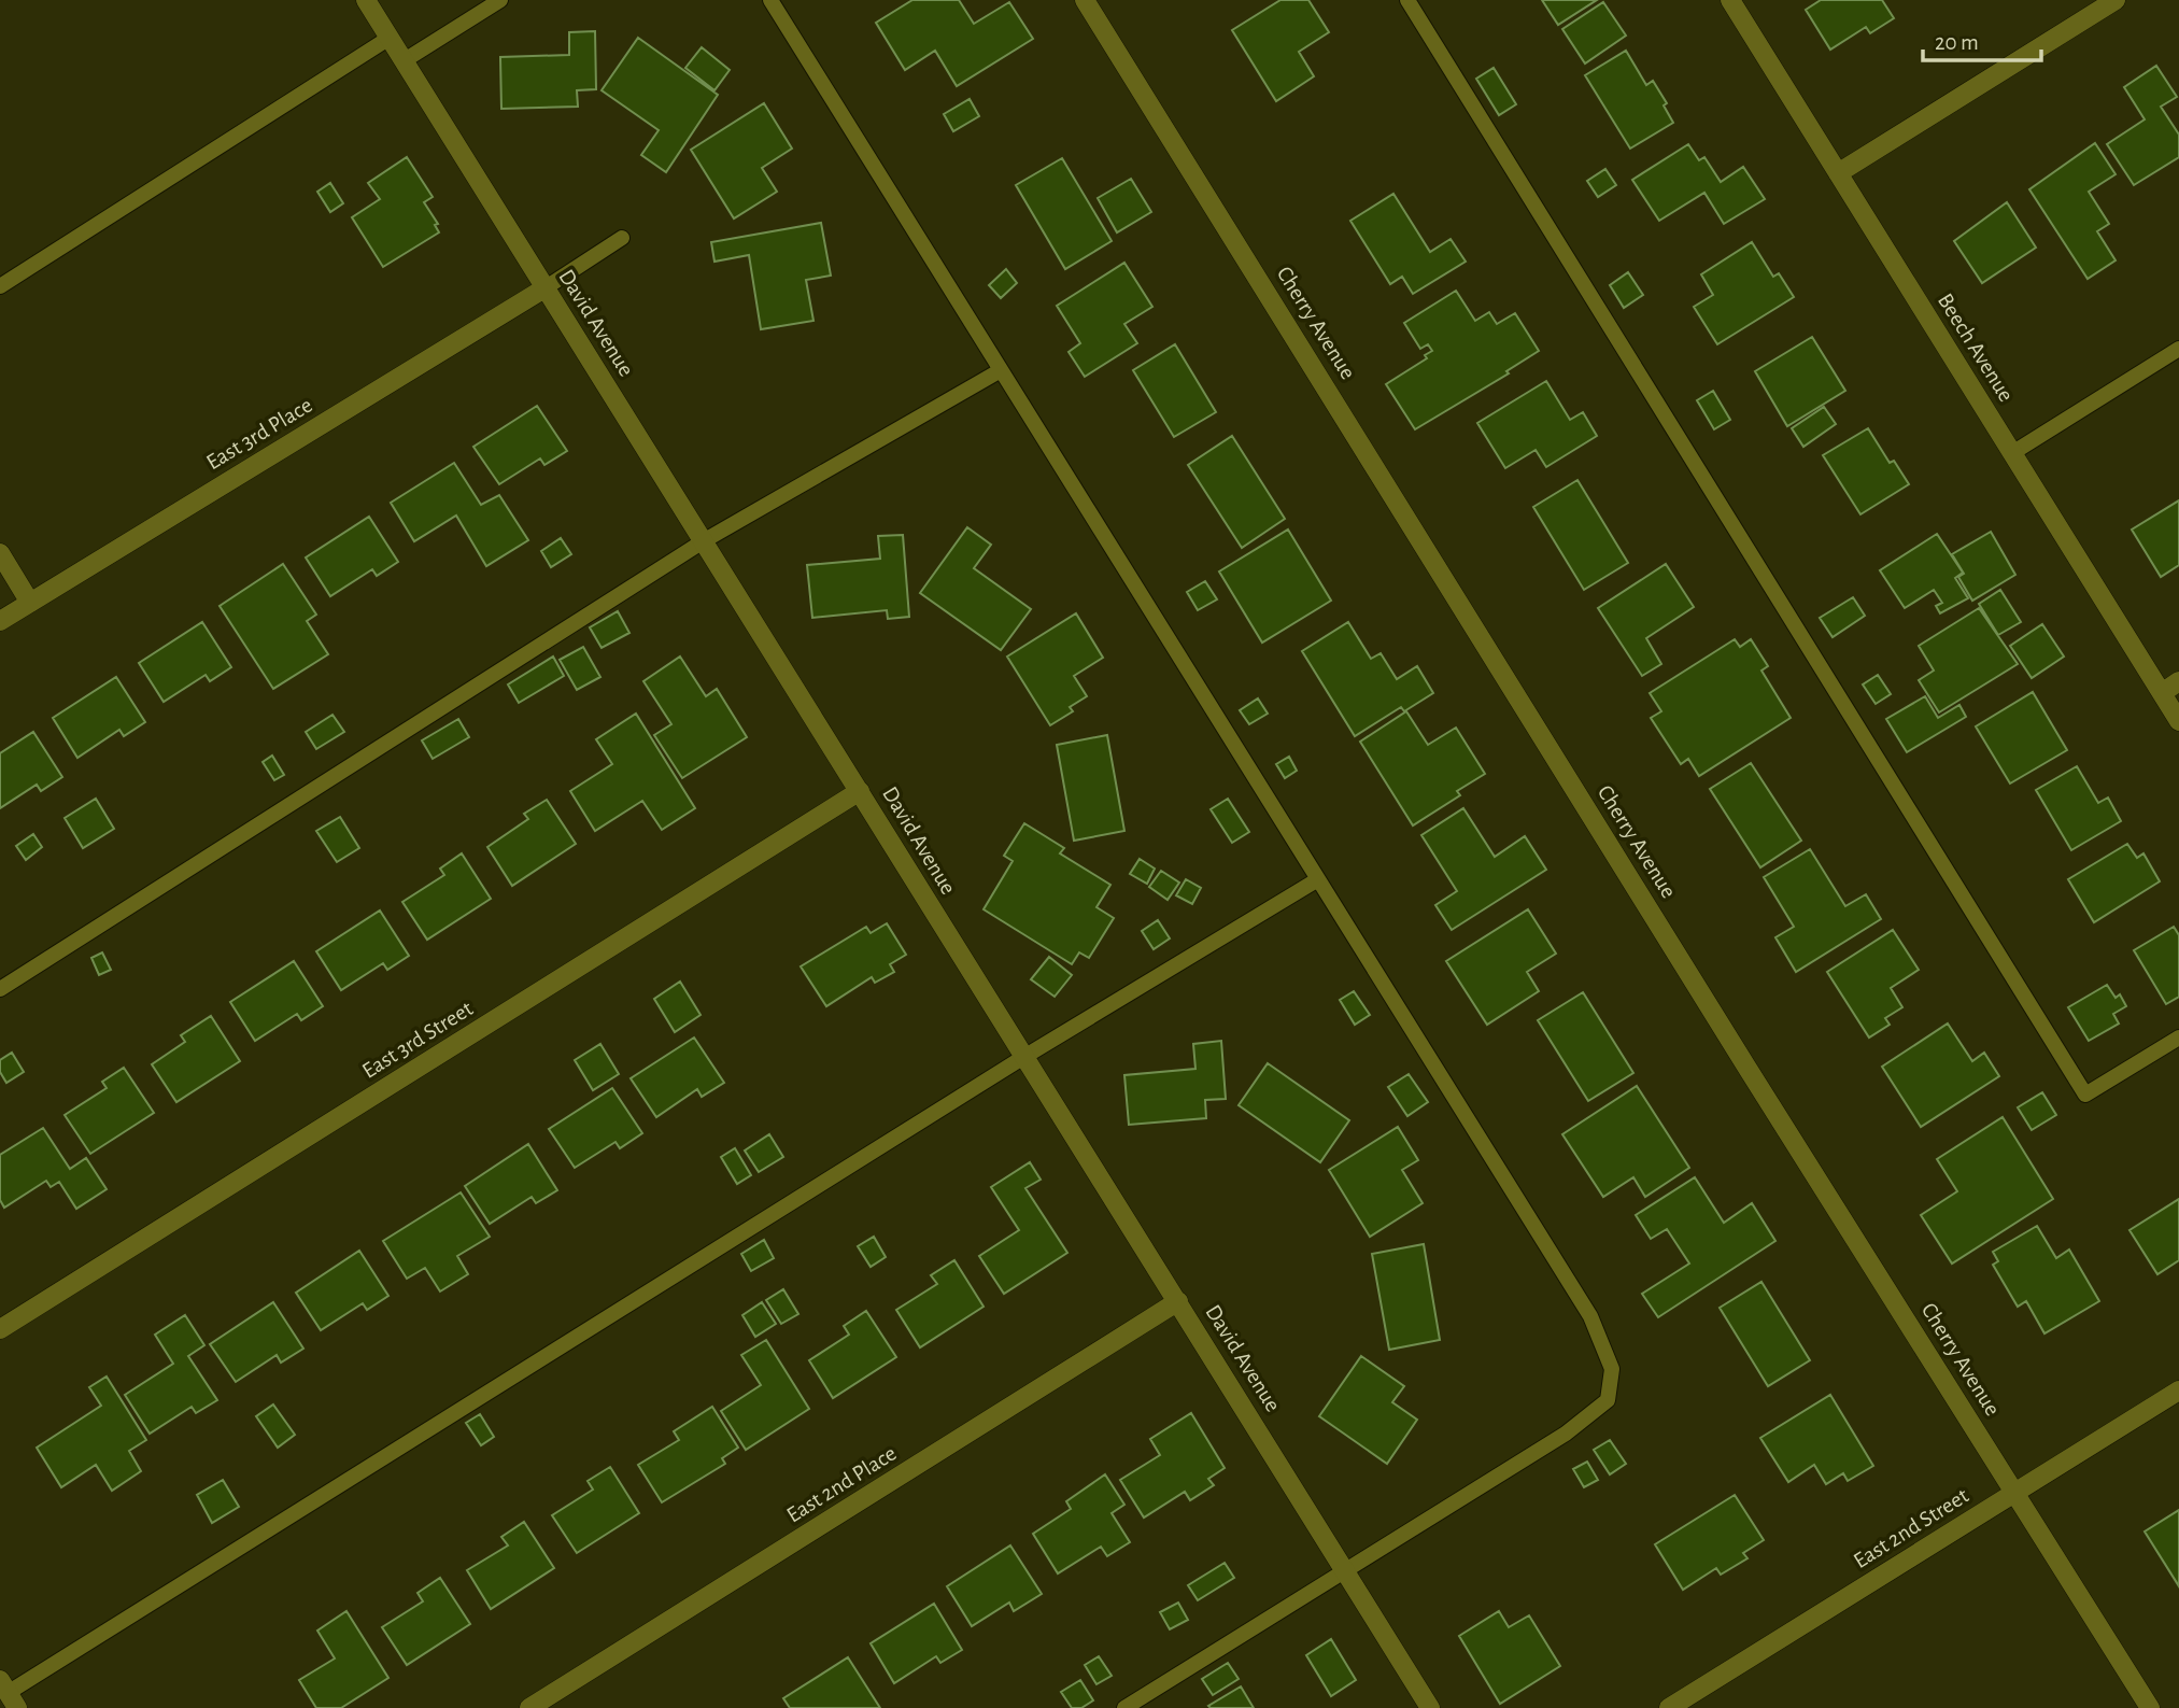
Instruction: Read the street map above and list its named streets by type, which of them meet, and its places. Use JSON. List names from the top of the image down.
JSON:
{
  "streets": {
    "street": [
      "David Avenue",
      "Cherry Avenue",
      "Beech Avenue",
      "East 3rd Place",
      "East 3rd Street",
      "East 2nd Place",
      "East 2nd Street"
    ]
  },
  "crossings": [
    ["David Avenue", "East 3rd Place"],
    ["David Avenue", "East 3rd Street"],
    ["David Avenue", "East 2nd Place"],
    ["Cherry Avenue", "East 2nd Street"]
  ],
  "scale_bar": "20 m"
}
